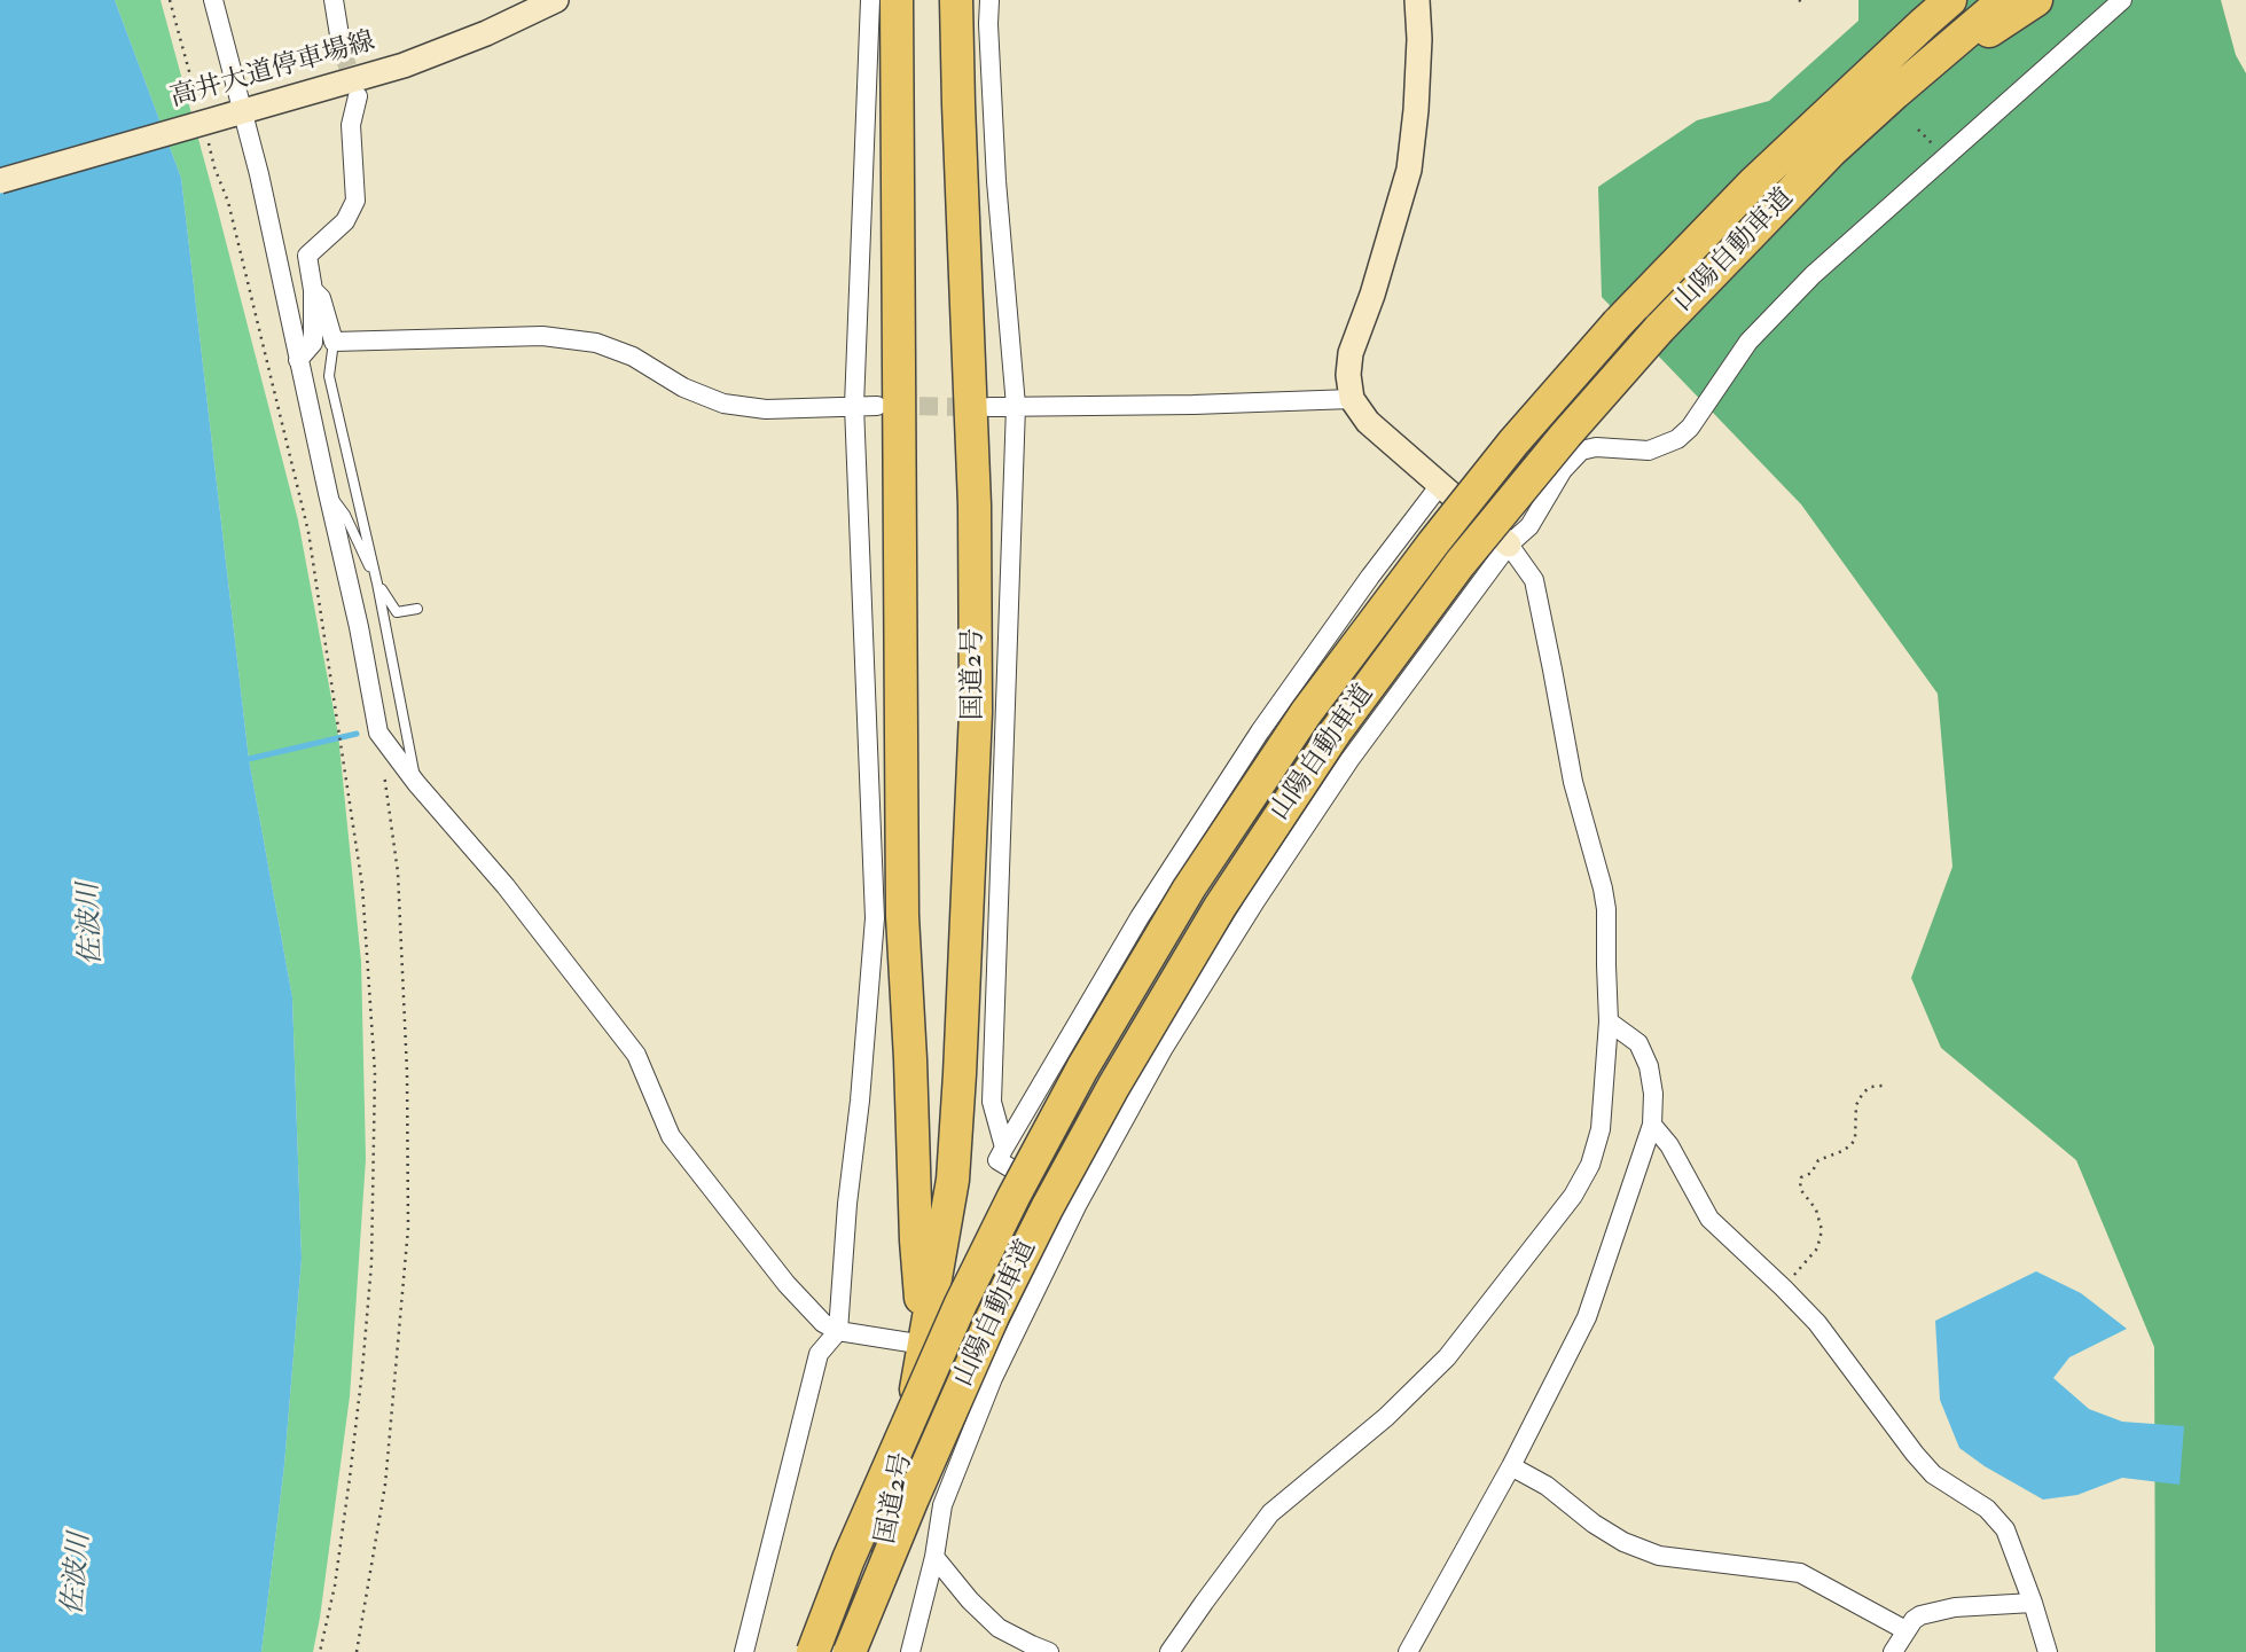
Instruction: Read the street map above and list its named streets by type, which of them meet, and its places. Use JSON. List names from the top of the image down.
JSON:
{
  "streets": {
    "highway": ["山陽自動車道", "国道2号"],
    "street": ["高井大道停車場線"]
  },
  "water": ["佐波川"]
}
